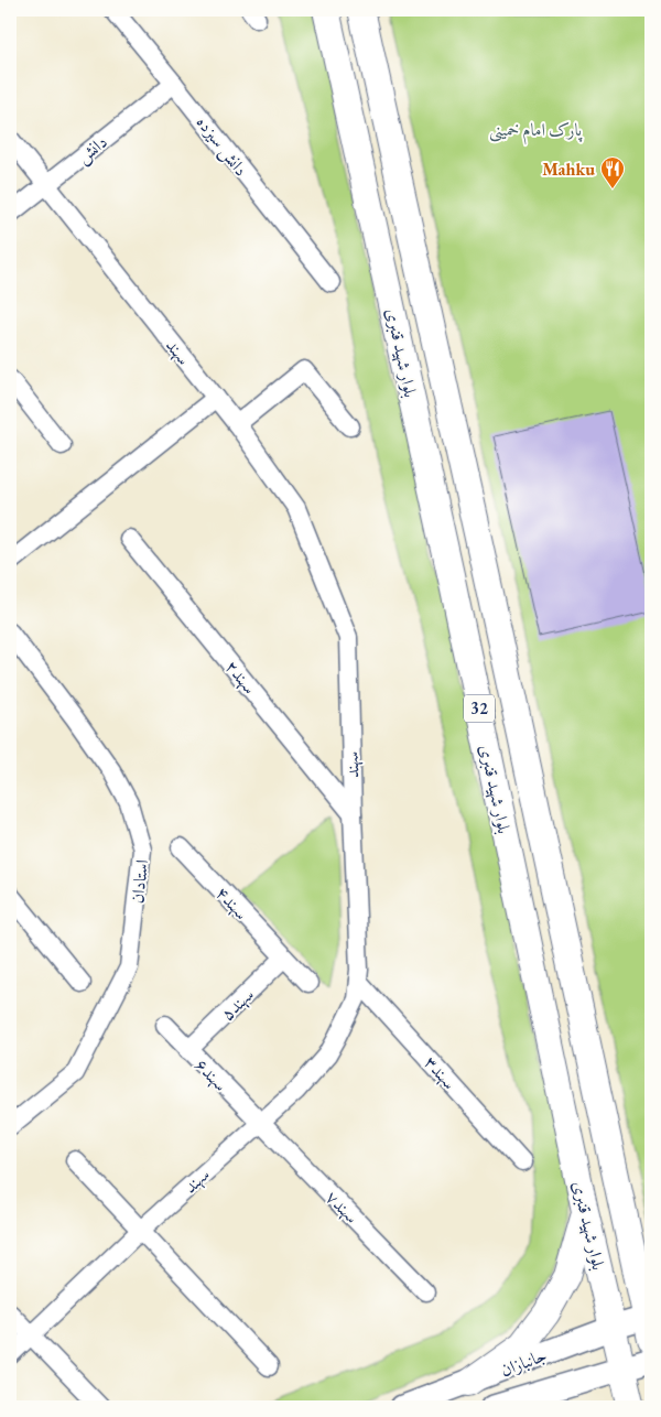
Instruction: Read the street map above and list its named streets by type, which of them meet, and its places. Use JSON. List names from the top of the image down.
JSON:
{
  "streets": {
    "highway": ["بلوار شهید قنبری", "32"],
    "main road": ["جانبازان"],
    "street": [
      "دانش سیزده",
      "دانش",
      "سهند",
      "سهند۲",
      "استادان",
      "سهند۴",
      "سهند۵",
      "سهند۳",
      "سهند۶",
      "سهند۷"
    ]
  },
  "crossings": [
    ["دانش سیزده", "دانش"],
    ["دانش", "سهند"],
    ["سهند", "سهند۲"],
    ["سهند", "سهند۳"],
    ["سهند", "سهند۶"],
    ["سهند", "سهند۷"],
    ["بلوار شهید قنبری", "جانبازان"],
    ["سهند۴", "سهند۵"],
    ["سهند۵", "سهند۶"],
    ["سهند۶", "سهند۷"]
  ],
  "parks": ["پارک امام خمینی"],
  "places": {
    "restaurant": ["Mahku"]
  }
}
